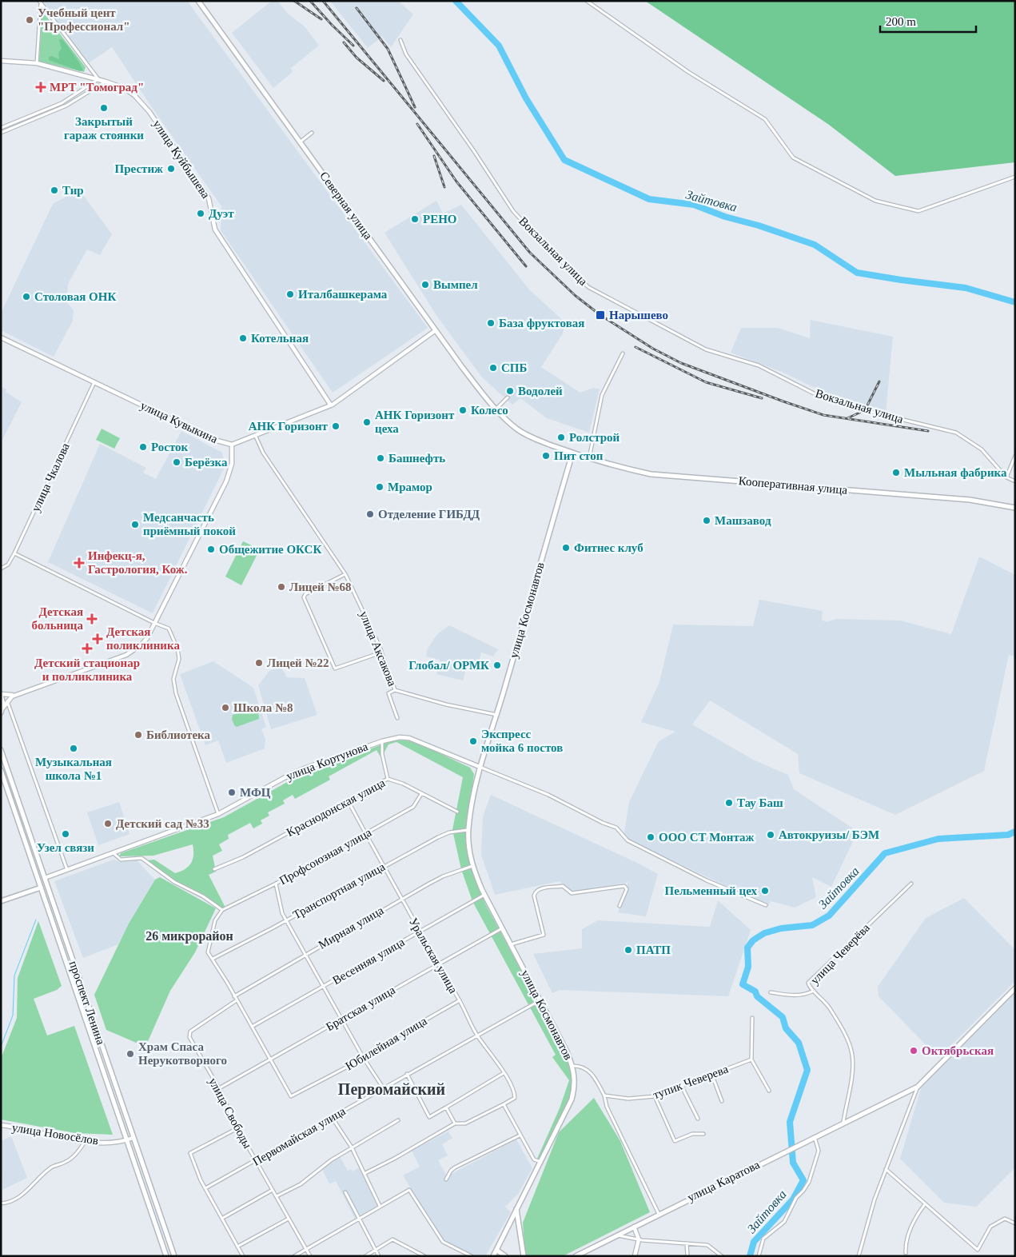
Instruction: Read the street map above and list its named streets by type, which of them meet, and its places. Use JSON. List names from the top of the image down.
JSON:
{
  "streets": {
    "main road": [
      "Северная улица",
      "Кооперативная улица",
      "улица Космонавтов",
      "проспект Ленина",
      "улица Каратова"
    ],
    "street": [
      "улица Куйбышева",
      "Вокзальная улица",
      "улица Кувыкина",
      "улица Чкалова",
      "улица Аксакова",
      "улица Кортунова",
      "Краснодонская улица",
      "Профсоюзная улица",
      "Транспортная улица",
      "Мирная улица",
      "улица Чеверёва",
      "Уральская улица",
      "Весенняя улица",
      "Братская улица",
      "Юбилейная улица",
      "тупик Чеверева",
      "улица Свободы",
      "улица Новосёлов",
      "Первомайская улица"
    ]
  },
  "crossings": [
    ["улица Куйбышева", "улица Кувыкина"],
    ["Северная улица", "улица Кувыкина"],
    ["Северная улица", "Кооперативная улица"],
    ["Северная улица", "улица Космонавтов"],
    ["улица Кувыкина", "улица Чкалова"],
    ["улица Кувыкина", "улица Аксакова"],
    ["Кооперативная улица", "улица Космонавтов"],
    ["улица Космонавтов", "улица Аксакова"],
    ["улица Космонавтов", "улица Кортунова"],
    ["улица Космонавтов", "Транспортная улица"],
    ["улица Космонавтов", "Мирная улица"],
    ["улица Космонавтов", "Весенняя улица"],
    ["улица Космонавтов", "Братская улица"],
    ["улица Космонавтов", "Первомайская улица"],
    ["улица Кортунова", "проспект Ленина"],
    ["Краснодонская улица", "Профсоюзная улица"],
    ["Краснодонская улица", "Уральская улица"],
    ["Профсоюзная улица", "Уральская улица"],
    ["Транспортная улица", "Уральская улица"],
    ["Мирная улица", "Уральская улица"],
    ["улица Чеверёва", "улица Каратова"],
    ["Уральская улица", "Весенняя улица"],
    ["Уральская улица", "Братская улица"],
    ["Уральская улица", "Юбилейная улица"],
    ["Уральская улица", "Первомайская улица"],
    ["проспект Ленина", "улица Новосёлов"],
    ["Братская улица", "Юбилейная улица"],
    ["Братская улица", "улица Свободы"],
    ["улица Свободы", "Первомайская улица"]
  ],
  "districts": ["26 микрорайон", "Первомайский"],
  "water": ["Зайтовка"],
  "places": {
    "other": [
      "Учебный цент \"Профессионал\"",
      "Закрытый гараж стоянки",
      "Престиж",
      "Тир",
      "Дуэт",
      "РЕНО",
      "Вымпел",
      "Италбашкерама",
      "Столовая ОНК",
      "База фруктовая",
      "Котельная",
      "СПБ",
      "Водолей",
      "Колесо",
      "АНК Горизонт цеха",
      "АНК Горизонт",
      "Ролстрой",
      "Росток",
      "Пит стоп",
      "Башнефть",
      "Берёзка",
      "Мыльная фабрика",
      "Мрамор",
      "Отделение ГИБДД",
      "Машзавод",
      "Медсанчасть приёмный покой",
      "Фитнес клуб",
      "Общежитие ОКСК",
      "Лицей №68",
      "Лицей №22",
      "Глобал/ ОРМК",
      "Школа №8",
      "Библиотека",
      "Экспресс мойка 6 постов",
      "Музыкальная школа №1",
      "МФЦ",
      "Тау Баш",
      "Детский сад №33",
      "Узел связи",
      "Автокруизы/ БЭМ",
      "ООО СТ Монтаж",
      "Пельменный цех",
      "ПАТП",
      "Октябрьская",
      "Храм Спаса Нерукотворного"
    ],
    "health": [
      "МРТ \"Томоград\"",
      "Инфекц-я, Гастрология, Кож.",
      "Детская больница",
      "Детская поликлиника",
      "Детский стационар и полликлиника"
    ],
    "transit": ["Нарышево"]
  },
  "scale_bar": "200 m"
}
